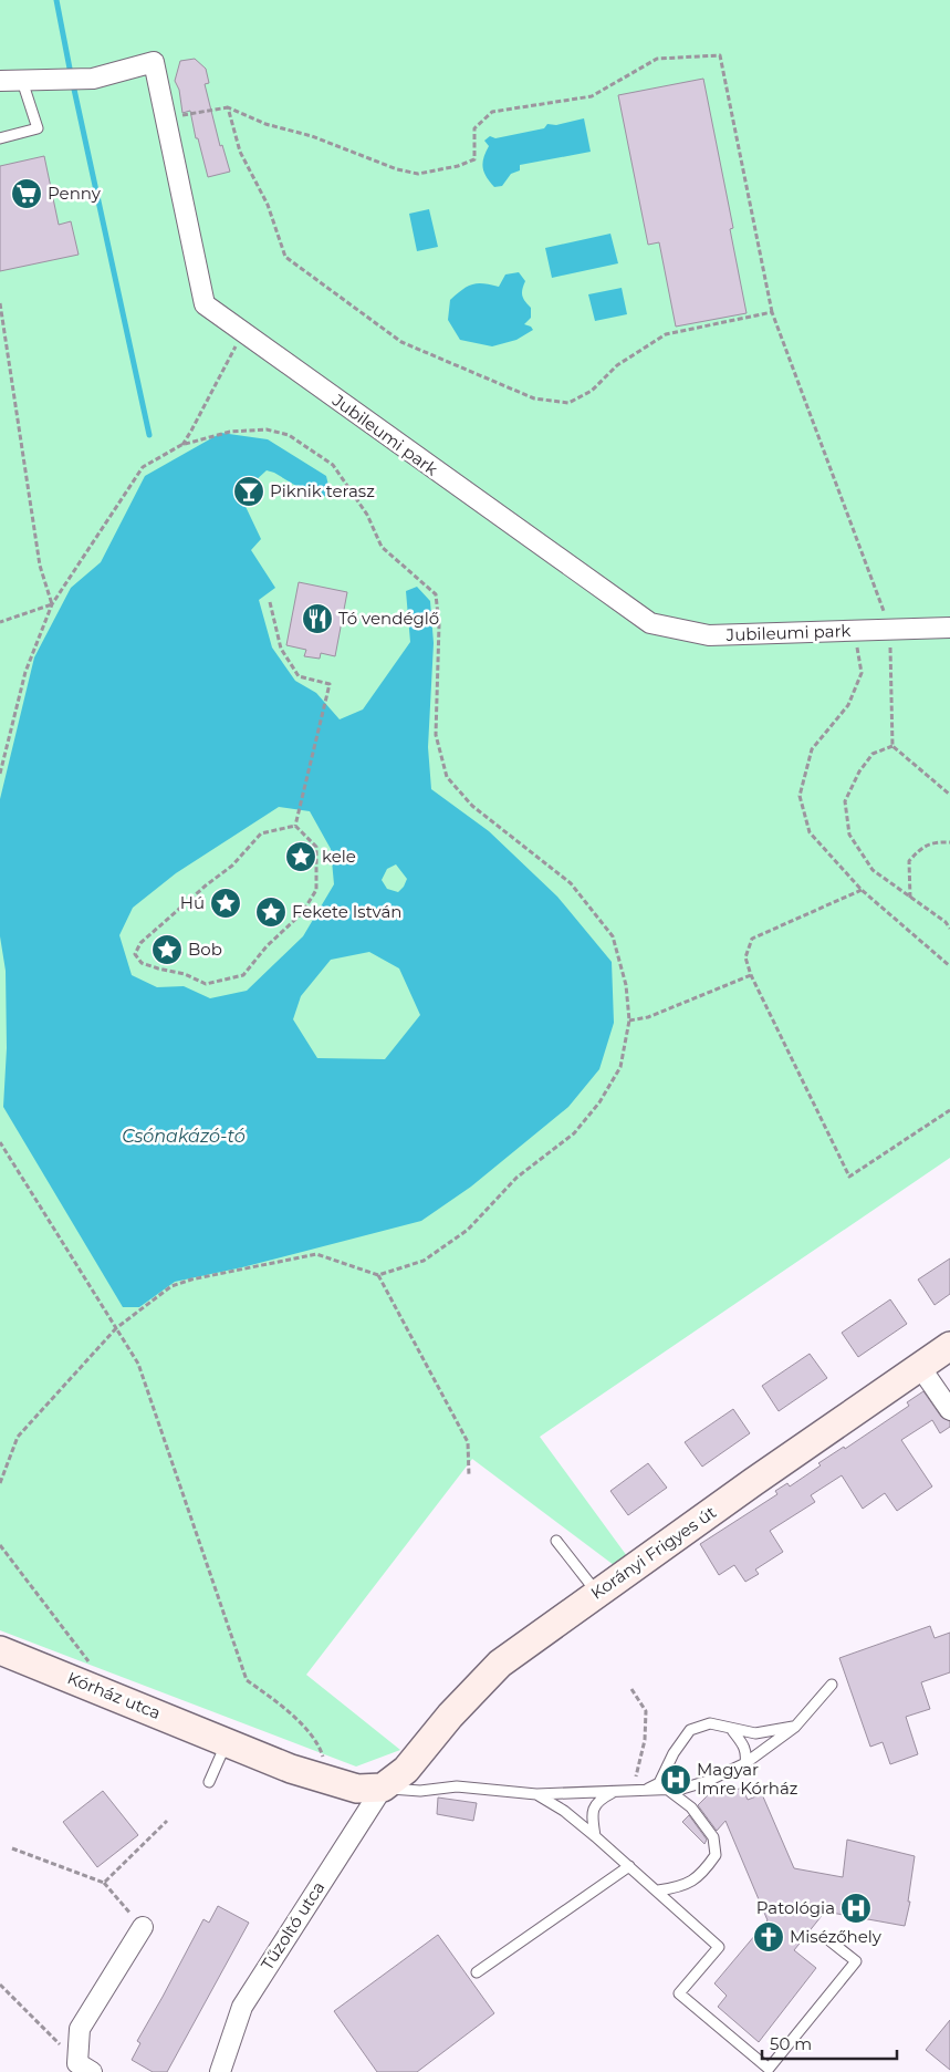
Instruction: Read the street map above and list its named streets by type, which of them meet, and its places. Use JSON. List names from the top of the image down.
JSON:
{
  "streets": {
    "main road": ["Korányi Frigyes út", "Kórház utca"],
    "street": ["Jubileumi park", "Tűzoltó utca"]
  },
  "crossings": [
    ["Korányi Frigyes út", "Kórház utca"],
    ["Korányi Frigyes út", "Tűzoltó utca"],
    ["Kórház utca", "Tűzoltó utca"]
  ],
  "water": ["Csónakázó-tó"],
  "places": {
    "supermarket": ["Penny"],
    "bar": ["Piknik terasz"],
    "restaurant": ["Tó vendéglő"],
    "place": [
      "kele",
      "Hú",
      "Fekete István",
      "Bob"
    ],
    "hospital": ["Magyar Imre Kórház", "Patológia"],
    "church": ["Misézőhely"]
  },
  "scale_bar": "50 m"
}
